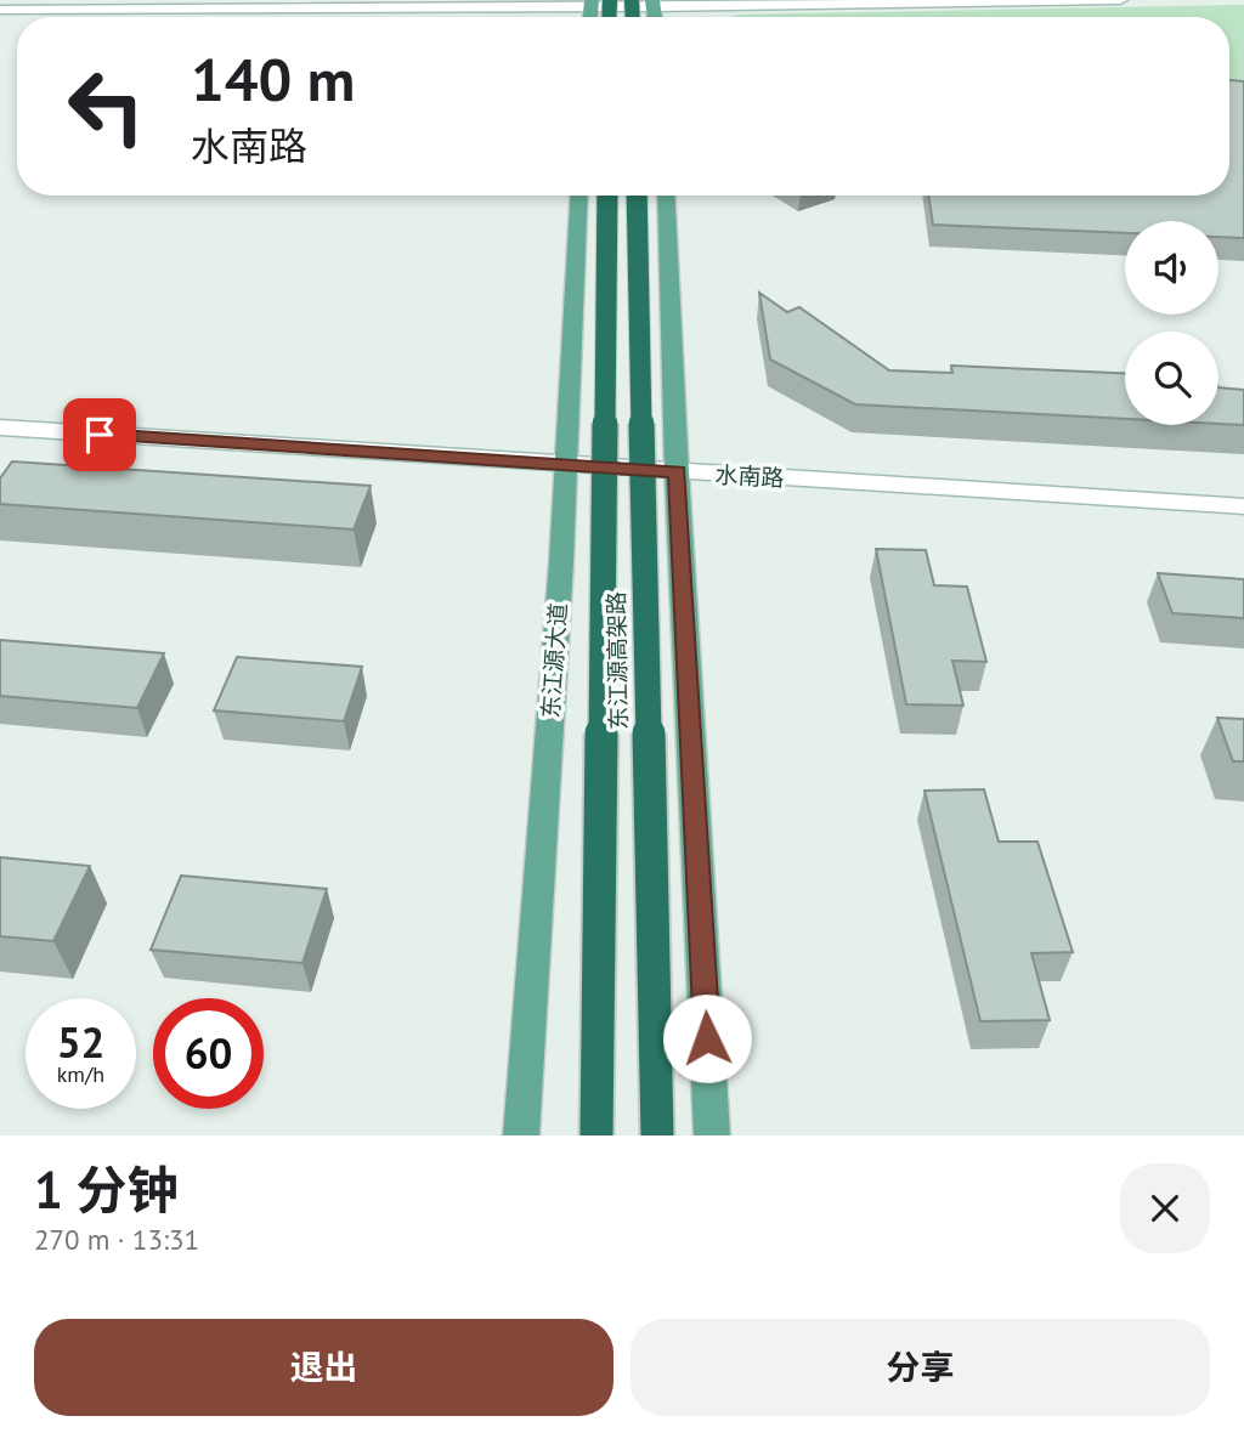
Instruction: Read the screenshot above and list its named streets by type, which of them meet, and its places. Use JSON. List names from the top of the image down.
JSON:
{
  "streets": {
    "highway": ["东江源高架路"],
    "main road": ["水南路", "东江源大道"]
  },
  "crossings": [
    ["水南路", "东江源大道"]
  ],
  "page": {
    "turn": ["140 m", "水南路"],
    "speed": "52 km/h",
    "limit": "60",
    "heading": ["1 分钟", "270 m · 13:31"],
    "buttons": ["退出", "分享"]
  }
}
